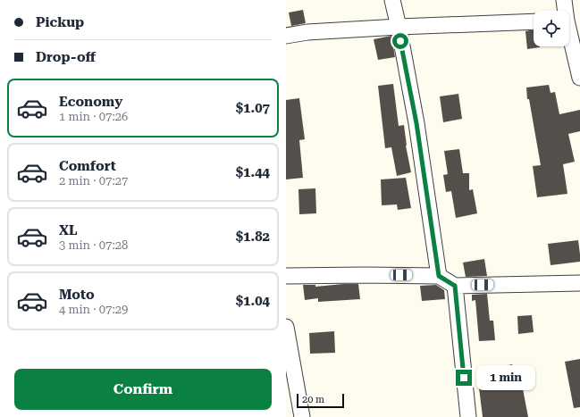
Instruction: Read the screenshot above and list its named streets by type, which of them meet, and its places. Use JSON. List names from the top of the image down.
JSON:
{
  "scale_bar": "20 m",
  "page": {
    "banner": ["Pickup", "Drop-off"],
    "list": [
      {
        "name": "Economy",
        "note": "1 min · 07:26",
        "value": "$1.07"
      },
      {
        "name": "Comfort",
        "note": "2 min · 07:27",
        "value": "$1.44"
      },
      {
        "name": "XL",
        "note": "3 min · 07:28",
        "value": "$1.82"
      },
      {
        "name": "Moto",
        "note": "4 min · 07:29",
        "value": "$1.04"
      }
    ],
    "buttons": "Confirm",
    "bubble": "1 min",
    "scale": "20 m"
  }
}
